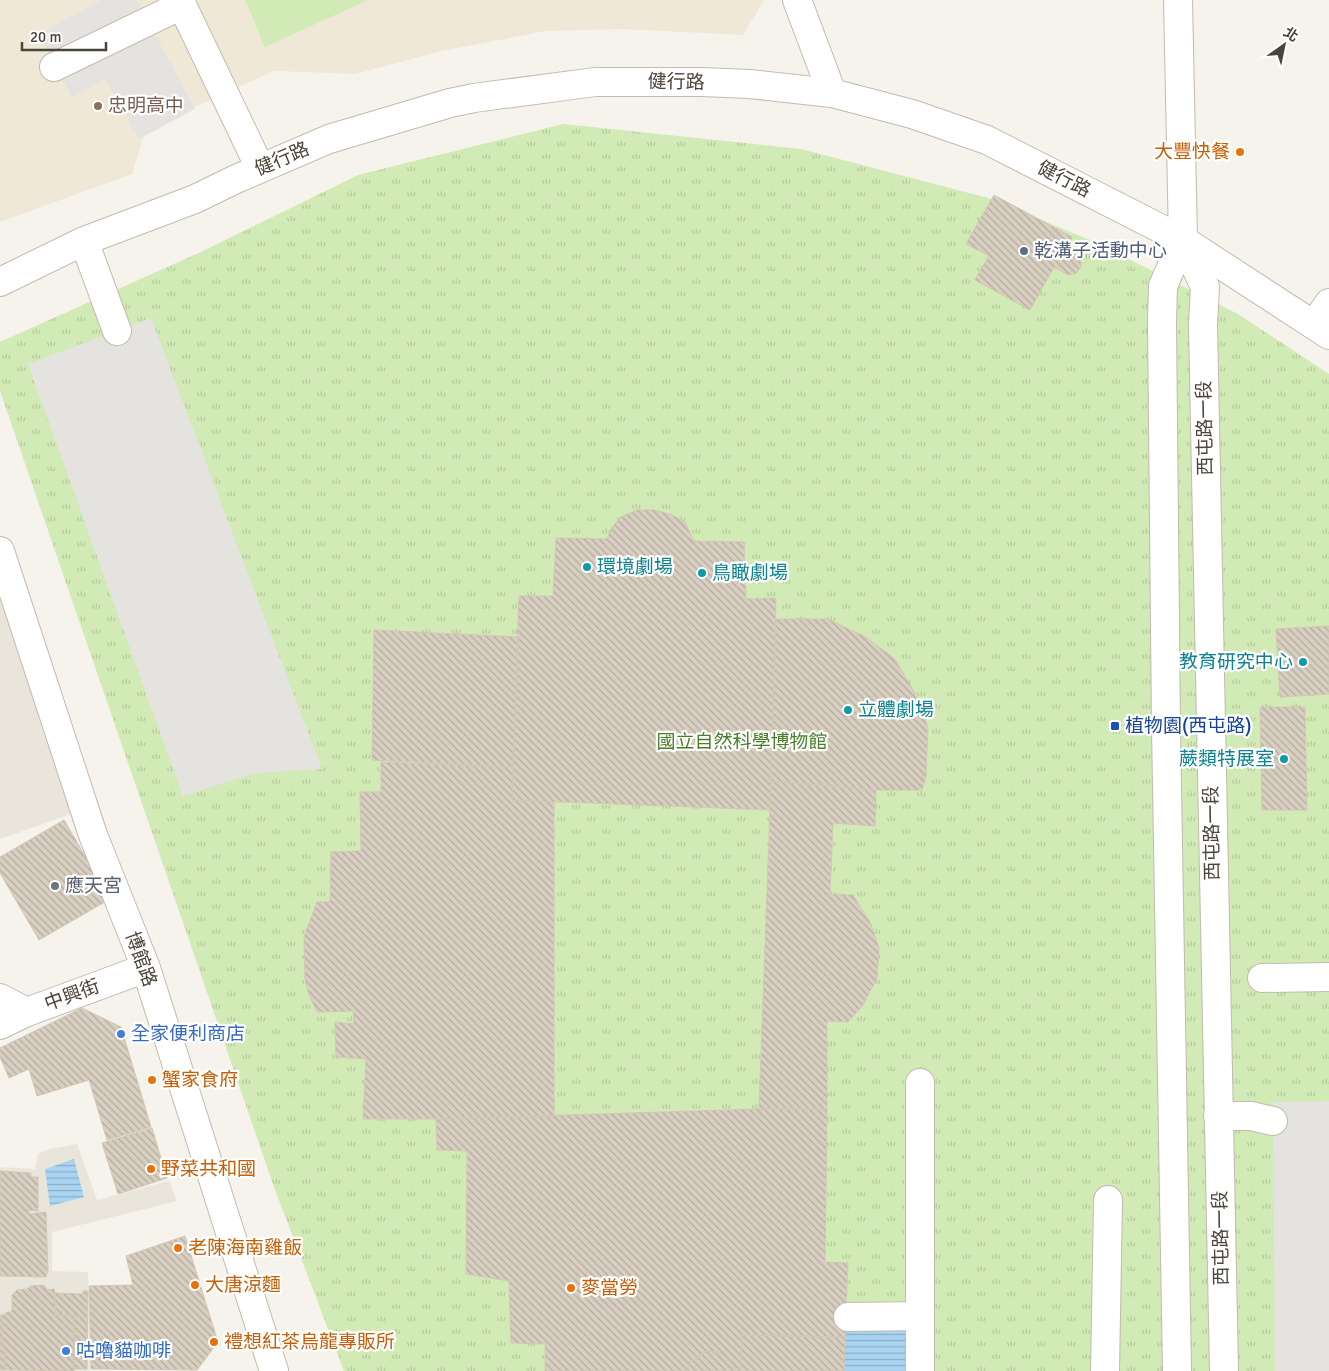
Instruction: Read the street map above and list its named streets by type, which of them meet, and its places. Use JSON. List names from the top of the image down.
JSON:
{
  "streets": {
    "street": [
      "健行路",
      "西屯路一段",
      "博館路",
      "中興街"
    ]
  },
  "crossings": [
    ["健行路", "西屯路一段"],
    ["博館路", "中興街"]
  ],
  "parks": ["國立自然科學博物館"],
  "places": {
    "other": [
      "忠明高中",
      "大豐快餐",
      "乾溝子活動中心",
      "環境劇場",
      "鳥瞰劇場",
      "教育研究中心",
      "立體劇場",
      "蕨類特展室",
      "應天宮",
      "全家便利商店",
      "蟹家食府",
      "野菜共和國",
      "老陳海南雞飯",
      "大唐涼麵",
      "麥當勞",
      "禮想紅茶烏龍專販所",
      "咕嚕貓咖啡"
    ],
    "transit": ["植物園(西屯路)"]
  },
  "scale_bar": "20 m",
  "north": "top right"
}
